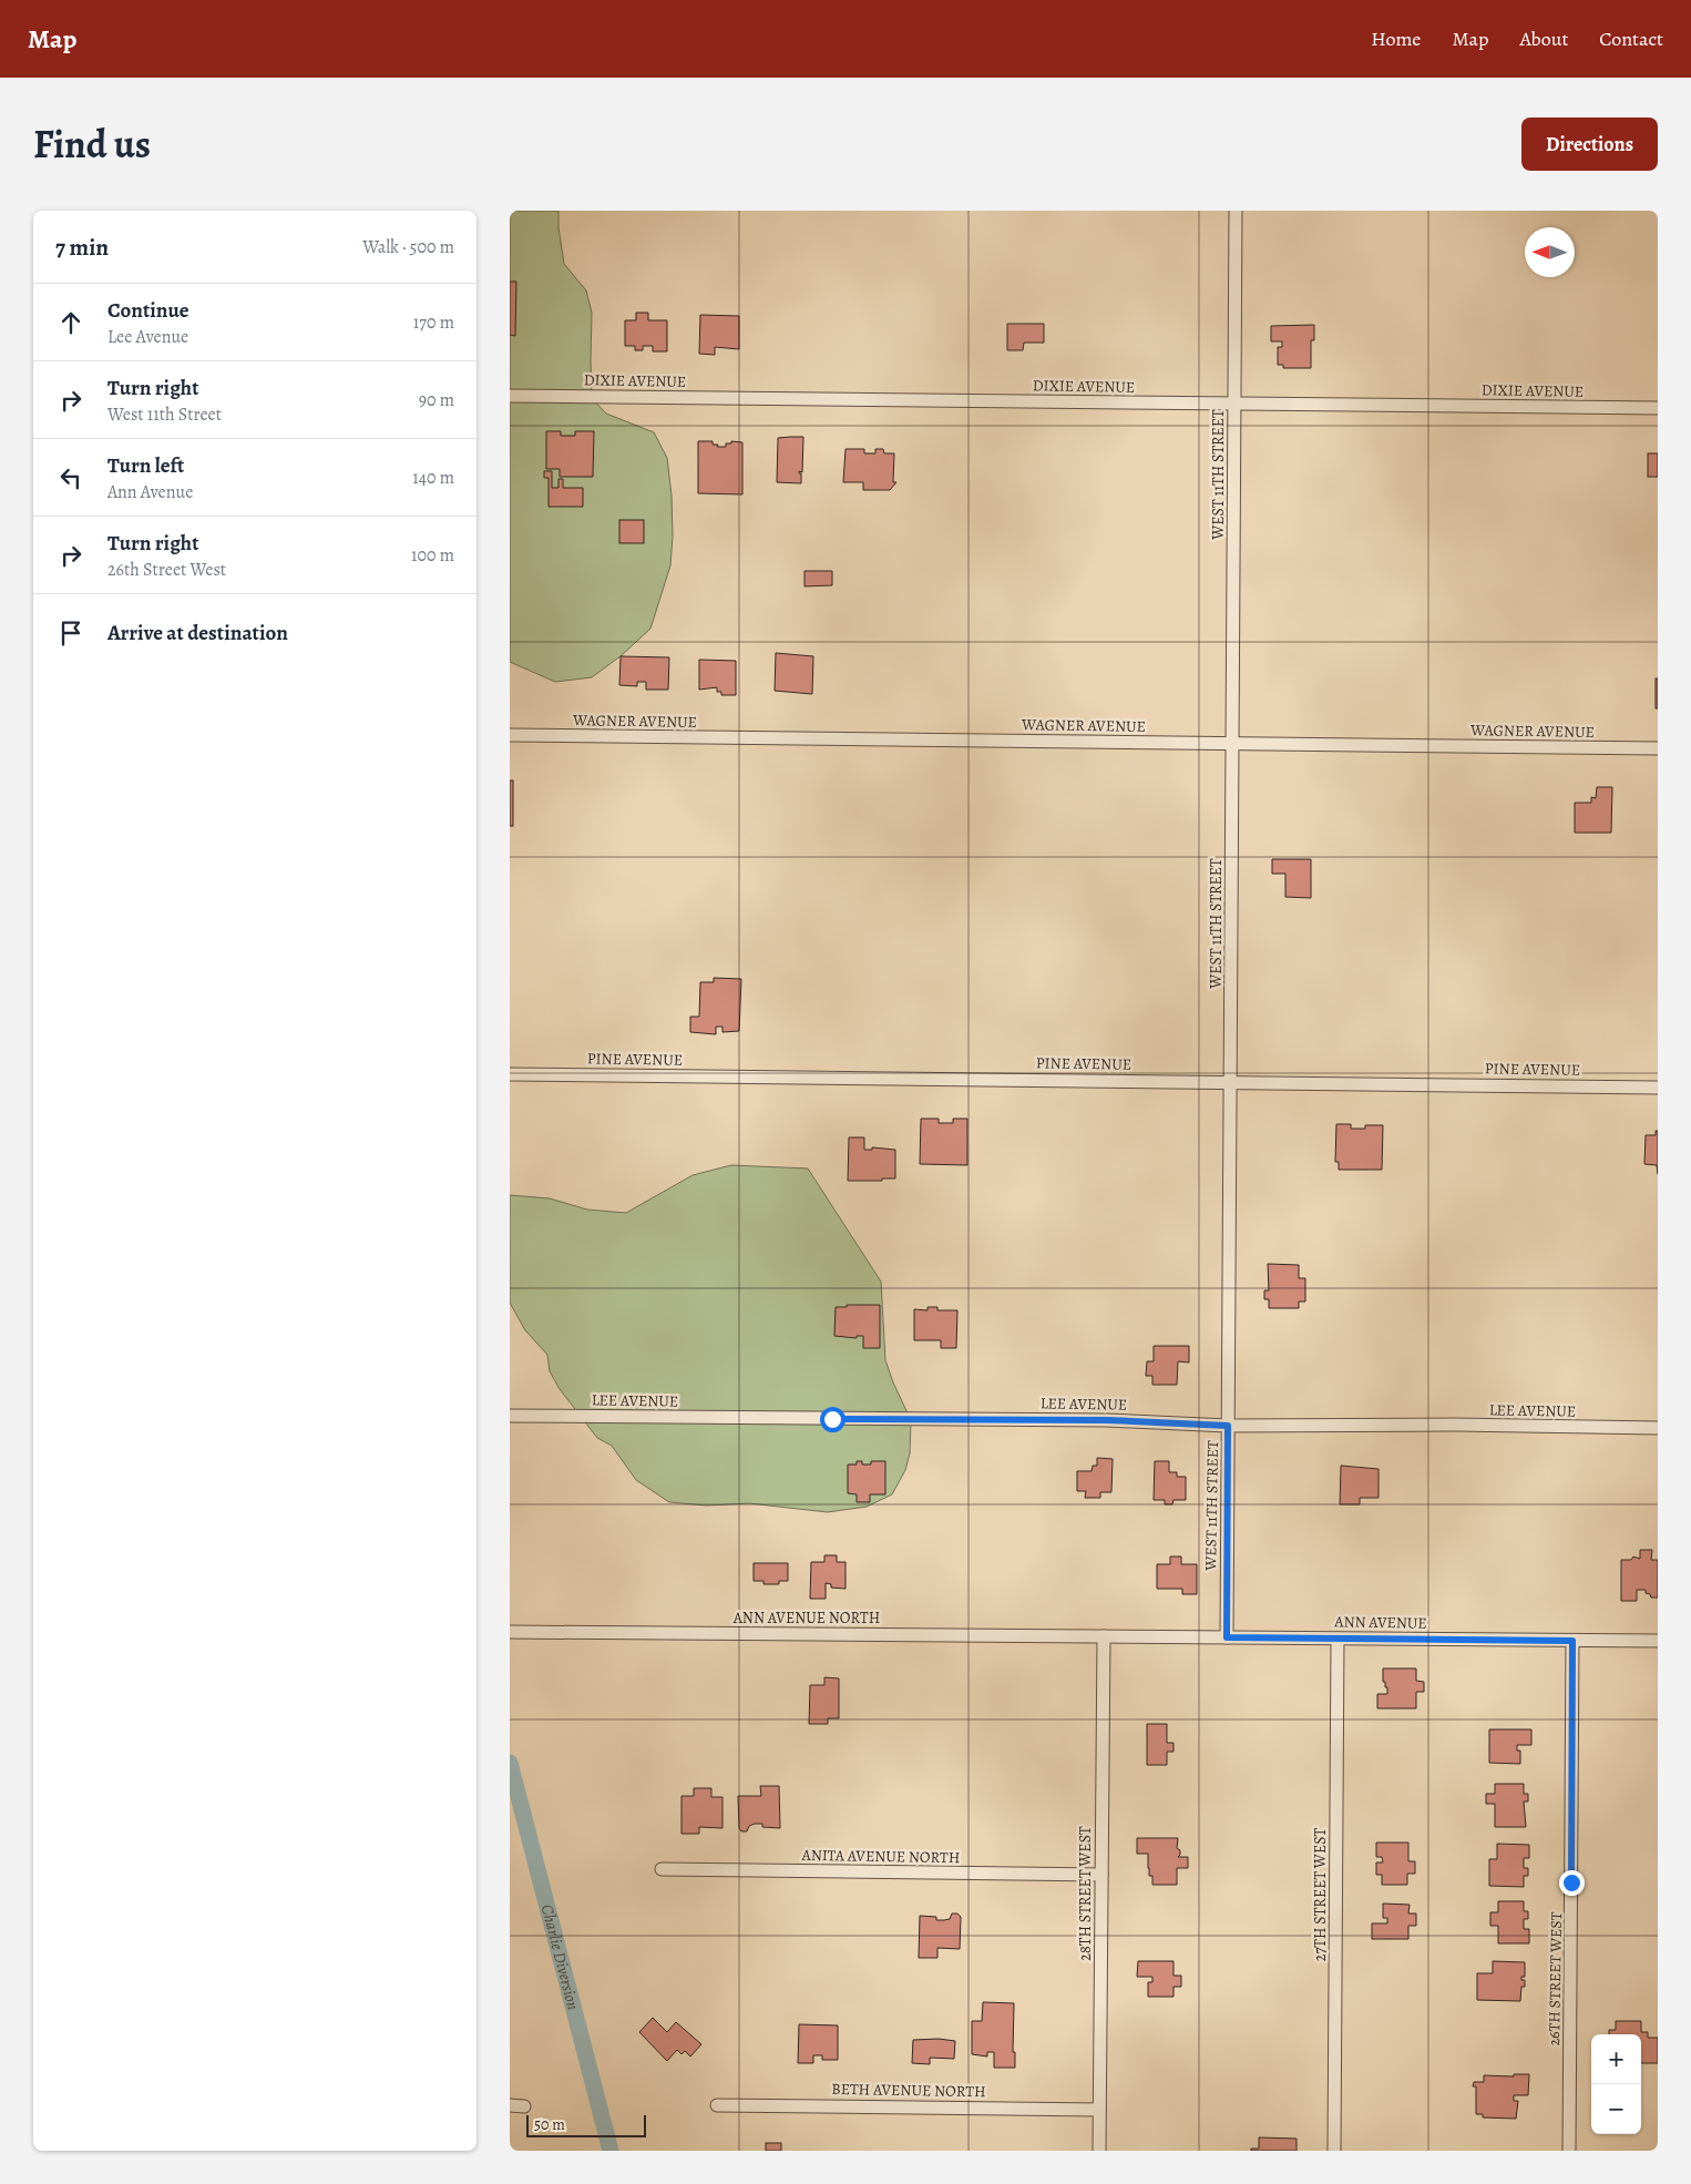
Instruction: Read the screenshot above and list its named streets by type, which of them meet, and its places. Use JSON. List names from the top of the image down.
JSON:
{
  "streets": {
    "street": [
      "DIXIE AVENUE",
      "WEST 11TH STREET",
      "WAGNER AVENUE",
      "PINE AVENUE",
      "LEE AVENUE",
      "ANN AVENUE NORTH",
      "ANN AVENUE",
      "ANITA AVENUE NORTH",
      "28TH STREET WEST",
      "27TH STREET WEST",
      "26TH STREET WEST",
      "BETH AVENUE NORTH"
    ]
  },
  "crossings": [
    ["DIXIE AVENUE", "WEST 11TH STREET"],
    ["WEST 11TH STREET", "WAGNER AVENUE"],
    ["WEST 11TH STREET", "PINE AVENUE"],
    ["WEST 11TH STREET", "LEE AVENUE"],
    ["WEST 11TH STREET", "ANN AVENUE"],
    ["ANN AVENUE NORTH", "ANN AVENUE"],
    ["ANN AVENUE NORTH", "28TH STREET WEST"],
    ["ANN AVENUE", "28TH STREET WEST"],
    ["ANN AVENUE", "27TH STREET WEST"],
    ["ANN AVENUE", "26TH STREET WEST"],
    ["ANITA AVENUE NORTH", "28TH STREET WEST"],
    ["28TH STREET WEST", "BETH AVENUE NORTH"]
  ],
  "water": ["Charlie Diversion"],
  "scale_bar": "50 m",
  "north": "left",
  "page": {
    "header": "Map",
    "nav": [
      "Home",
      "Map",
      "About",
      "Contact"
    ],
    "title": "Find us",
    "buttons": "Directions",
    "heading": ["7 min", "Walk · 500 m"],
    "list": [
      ["Continue", "Lee Avenue", "170 m"],
      ["Turn right", "West 11th Street", "90 m"],
      ["Turn left", "Ann Avenue", "140 m"],
      ["Turn right", "26th Street West", "100 m"],
      "Arrive at destination"
    ],
    "map_buttons": ["+", "−"],
    "scale": "50 m"
  }
}
